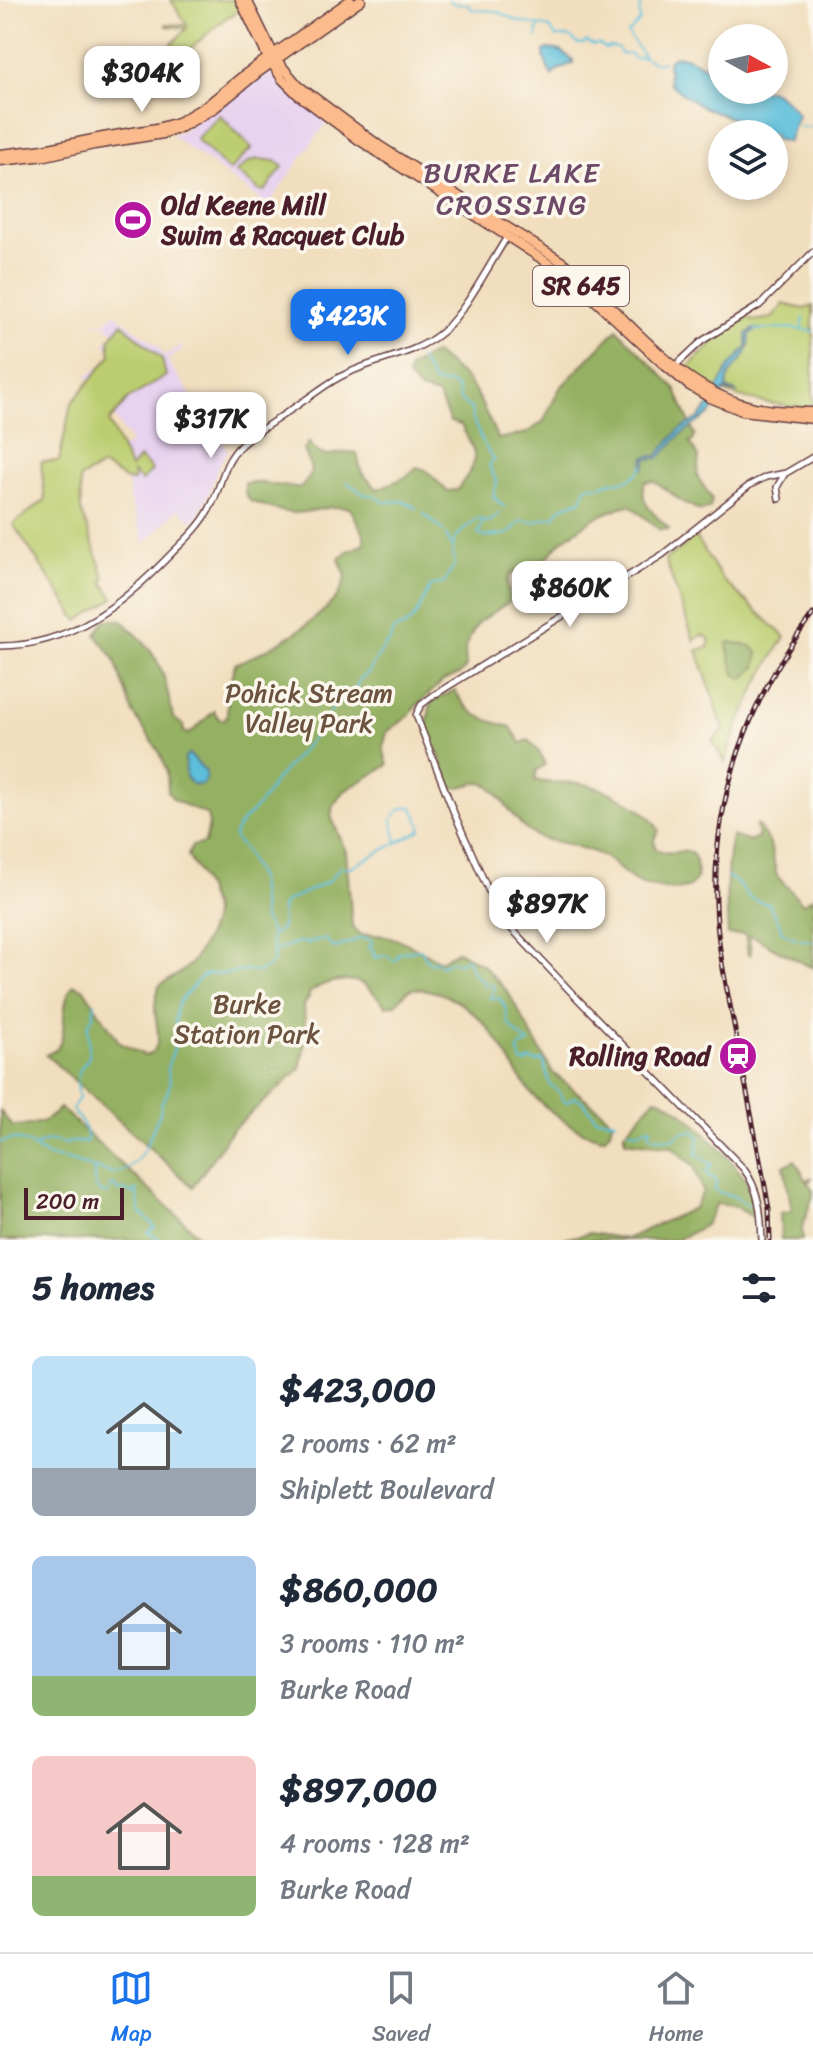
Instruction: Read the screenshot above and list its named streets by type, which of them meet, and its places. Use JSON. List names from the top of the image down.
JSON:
{
  "streets": {
    "main road": ["SR 645"]
  },
  "districts": ["BURKE LAKE CROSSING"],
  "parks": ["Pohick Stream Valley Park", "Burke Station Park"],
  "places": {
    "sports": ["Old Keene Mill Swim & Racquet Club"],
    "station": ["Rolling Road"]
  },
  "scale_bar": "200 m",
  "north": "right",
  "page": {
    "price": [
      "$304K",
      "$423K",
      "$317K",
      "$860K",
      "$897K"
    ],
    "scale": "200 m",
    "heading": "5 homes",
    "list": [
      {
        "name": "$423,000",
        "note": "2 rooms · 62 m² · Shiplett Boulevard"
      },
      {
        "name": "$860,000",
        "note": "3 rooms · 110 m² · Burke Road"
      },
      {
        "name": "$897,000",
        "note": "4 rooms · 128 m² · Burke Road"
      }
    ],
    "tabs": ["Map", "Saved", "Home"]
  }
}
